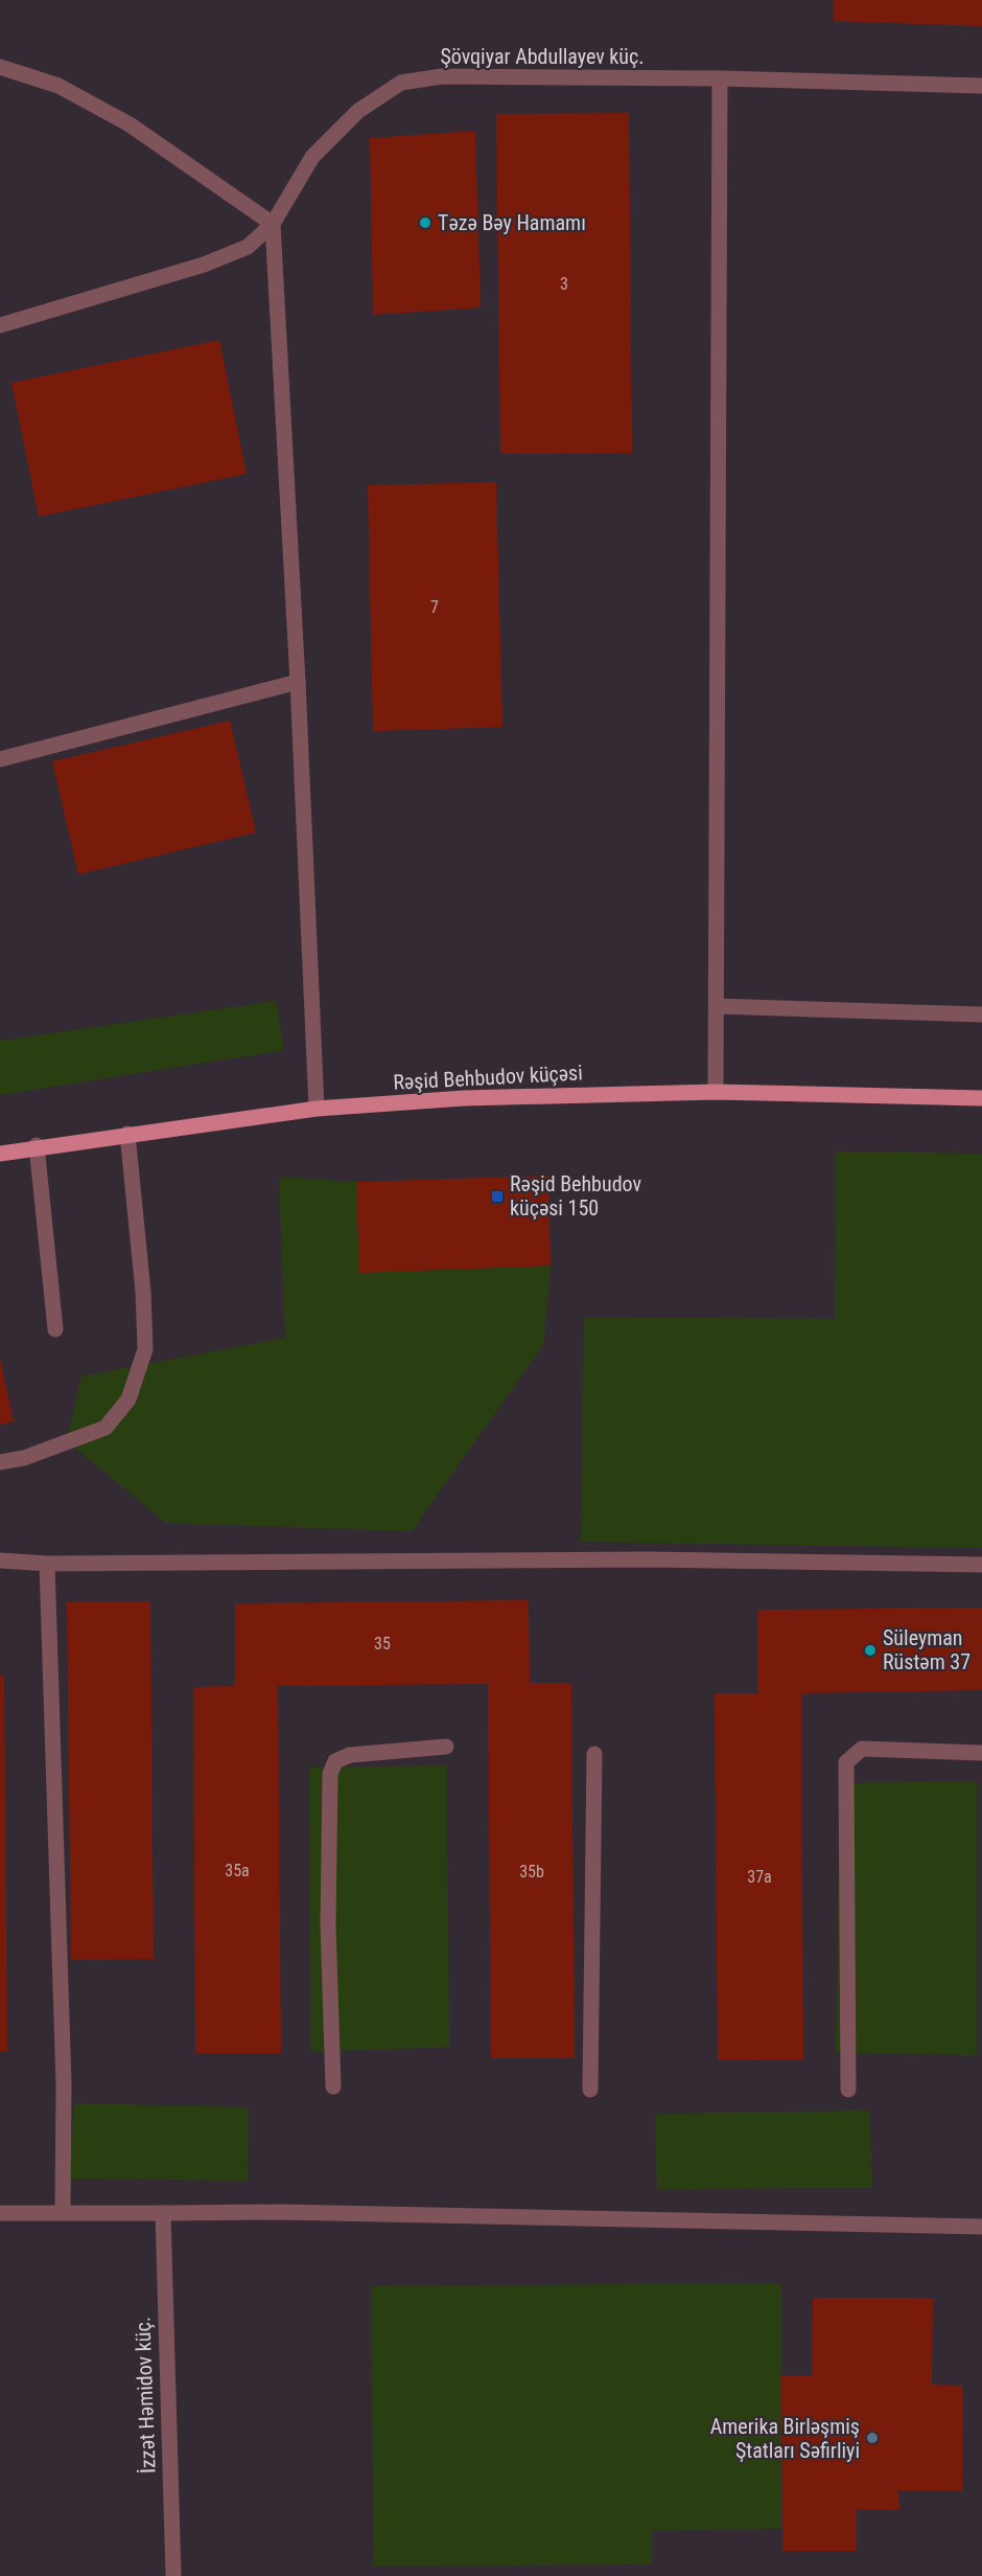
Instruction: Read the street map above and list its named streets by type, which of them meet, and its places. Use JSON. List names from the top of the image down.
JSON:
{
  "streets": {
    "main road": ["Rəşid Behbudov küçəsi"],
    "street": ["Şövqiyar Abdullayev küç.", "İzzət Həmidov küç."]
  },
  "places": {
    "other": ["Təzə Bəy Hamamı", "Süleyman Rüstəm 37", "Amerika Birləşmiş Ştatları Səfirliyi"],
    "transit": ["Rəşid Behbudov küçəsi 150"]
  },
  "house_numbers": [
    "3",
    "7",
    "35",
    "35a",
    "35b",
    "37a"
  ]
}
